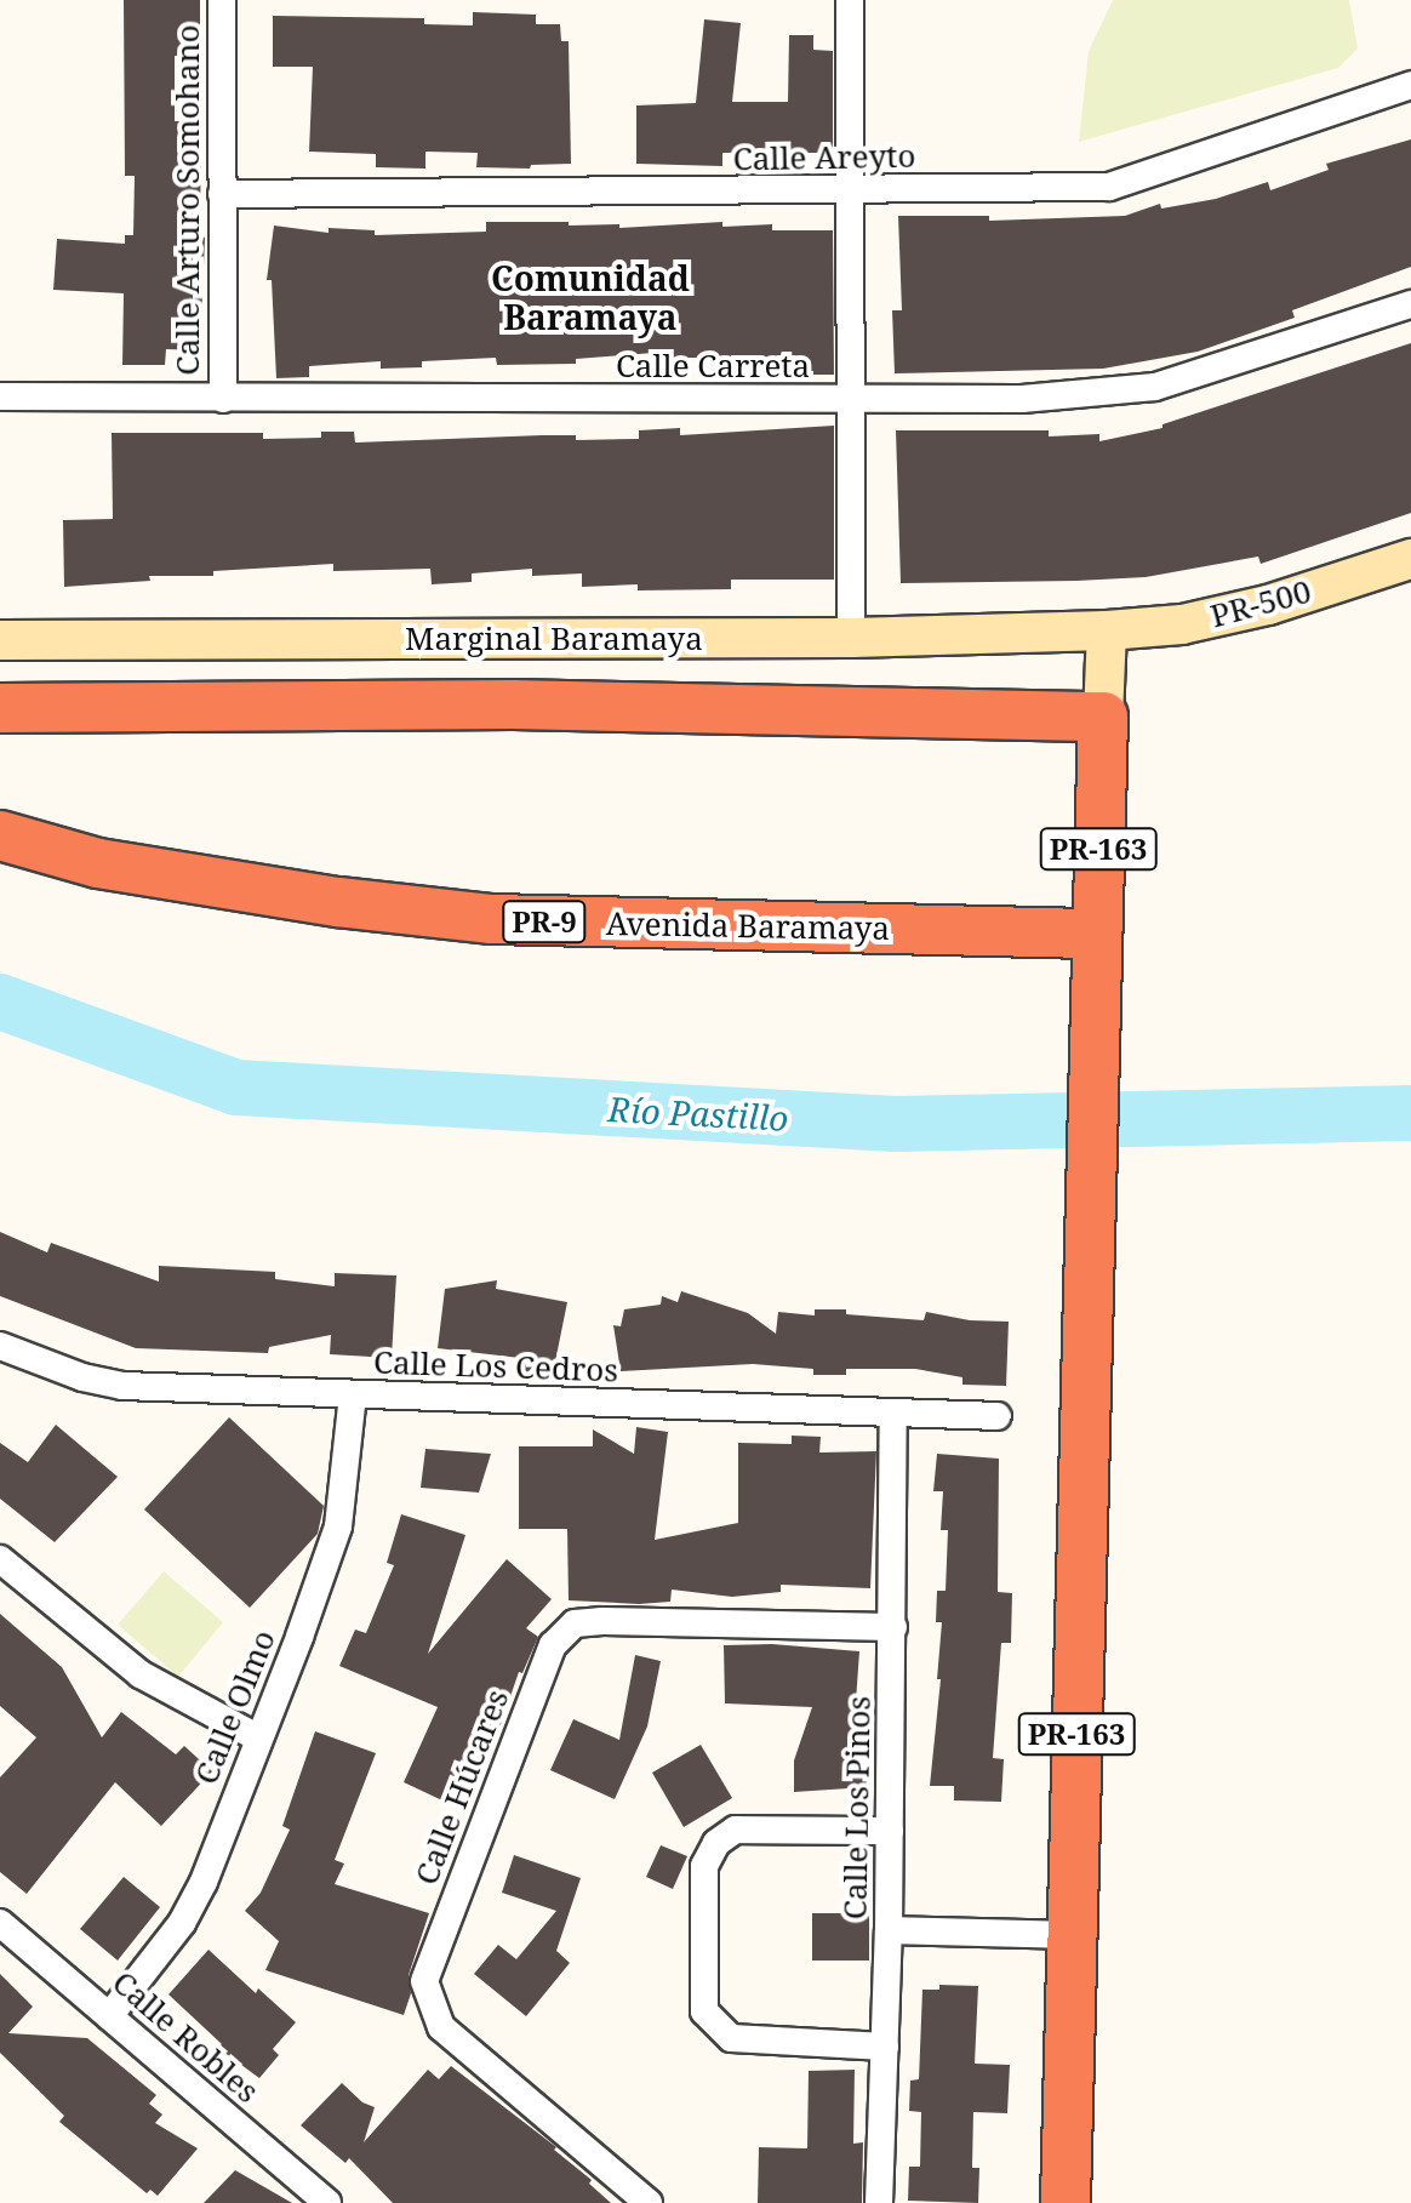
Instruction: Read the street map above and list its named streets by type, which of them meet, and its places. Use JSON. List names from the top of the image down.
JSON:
{
  "streets": {
    "highway": ["PR-163", "PR-9", "Avenida Baramaya"],
    "street": [
      "Calle Areyto",
      "Calle Arturo Somohano",
      "Calle Carreta",
      "PR-500",
      "Marginal Baramaya",
      "Calle Los Cedros",
      "Calle Olmo",
      "Calle Húcares",
      "Calle Los Pinos",
      "Calle Robles"
    ]
  },
  "crossings": [
    ["Calle Areyto", "Calle Arturo Somohano"],
    ["Calle Arturo Somohano", "Calle Carreta"],
    ["PR-500", "Marginal Baramaya"],
    ["PR-500", "PR-163"],
    ["Marginal Baramaya", "PR-163"],
    ["PR-163", "Avenida Baramaya"],
    ["Calle Los Cedros", "Calle Olmo"],
    ["Calle Los Cedros", "Calle Los Pinos"],
    ["Calle Olmo", "Calle Robles"],
    ["Calle Húcares", "Calle Los Pinos"]
  ],
  "districts": ["Comunidad Baramaya"],
  "water": ["Río Pastillo"]
}
